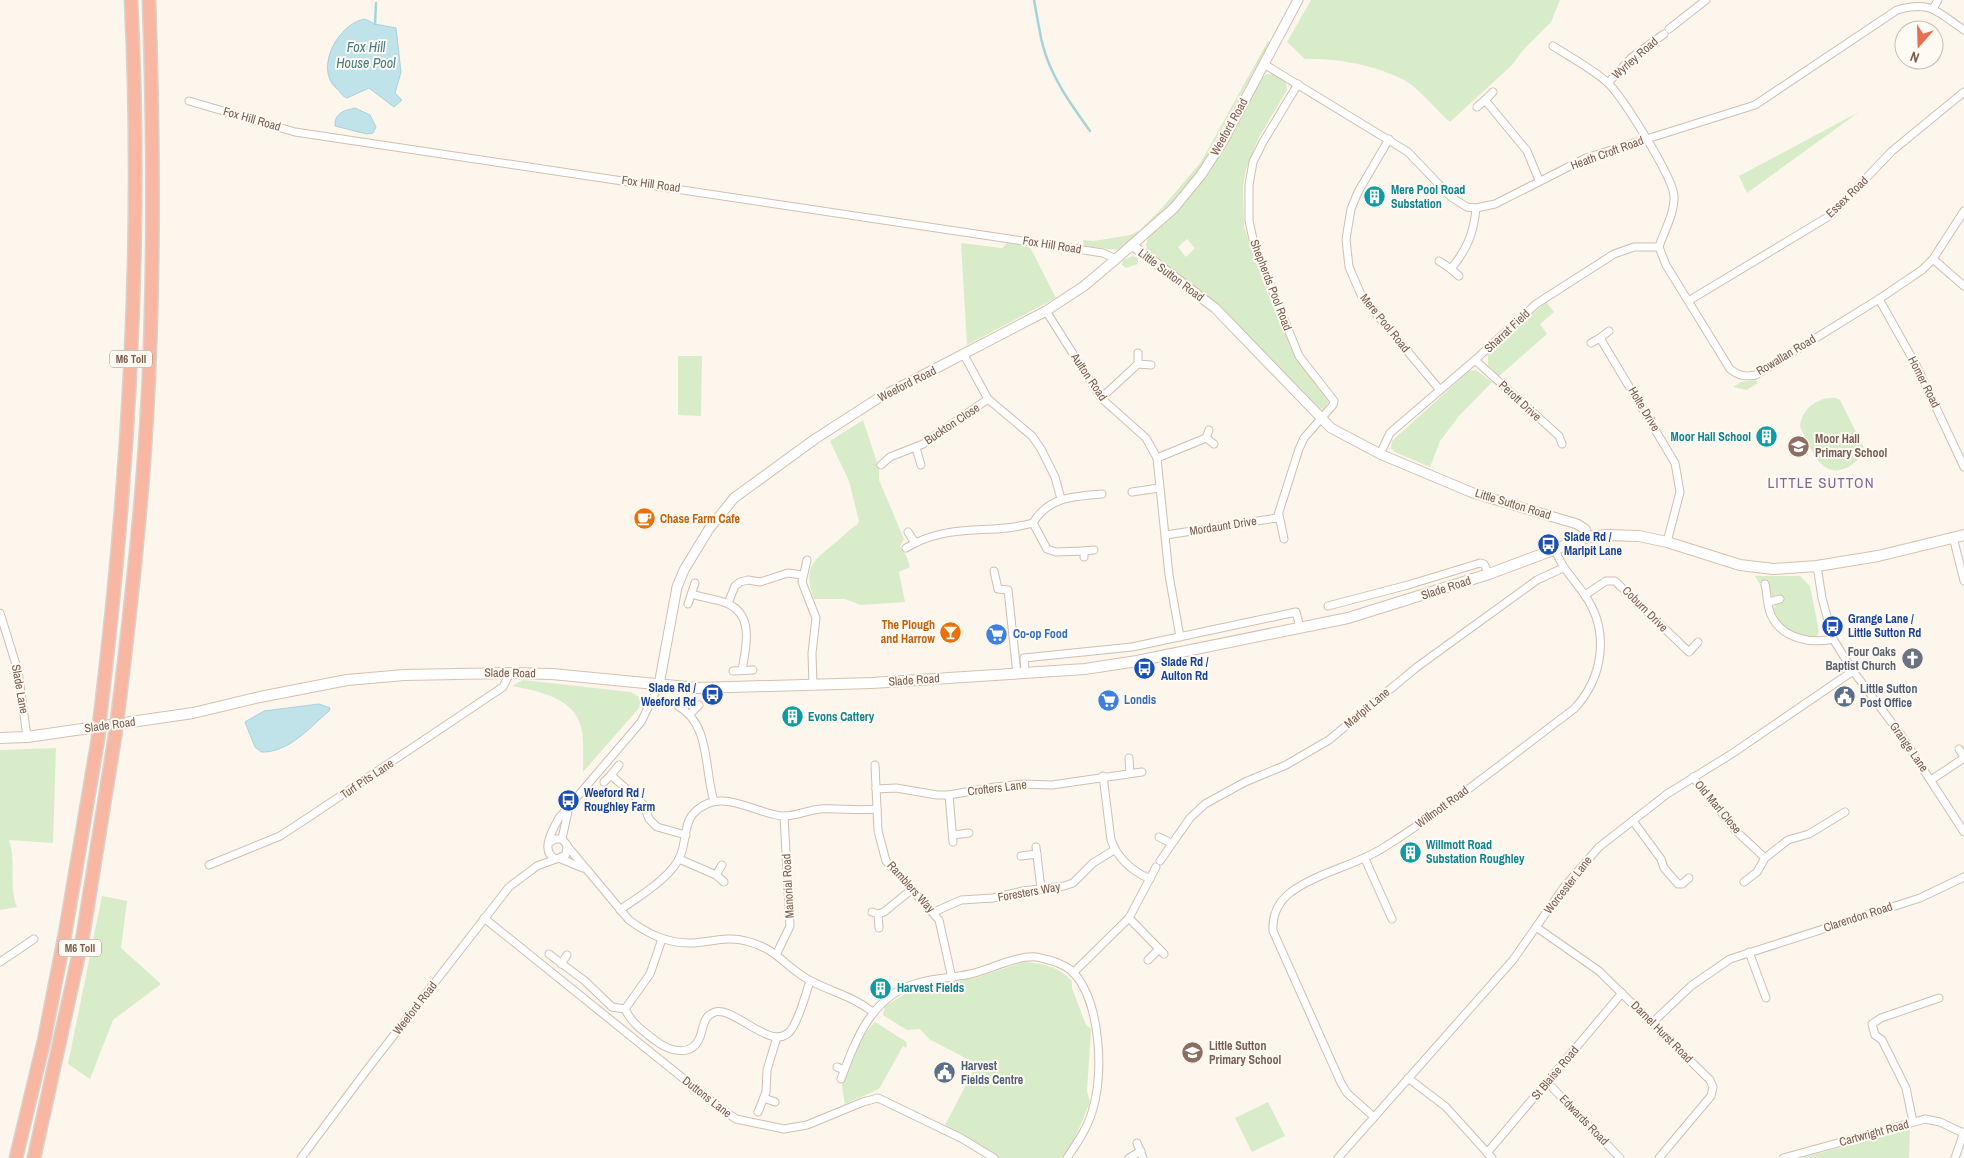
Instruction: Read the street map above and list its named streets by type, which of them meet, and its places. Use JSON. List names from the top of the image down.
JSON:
{
  "streets": {
    "highway": ["M6 Toll"],
    "main road": ["Slade Road"],
    "street": [
      "Wyrley Road",
      "Fox Hill Road",
      "Weeford Road",
      "Heath Croft Road",
      "Essex Road",
      "Little Sutton Road",
      "Shepherds Pool Road",
      "Mere Pool Road",
      "Sharrat Field",
      "Rowallan Road",
      "Aulton Road",
      "Homer Road",
      "Perott Drive",
      "Holte Drive",
      "Buckton Close",
      "Mordaunt Drive",
      "Coburn Drive",
      "Slade Lane",
      "Marlpit Lane",
      "Grange Lane",
      "Turf Pits Lane",
      "Crofters Lane",
      "Willmott Road",
      "Old Marl Close",
      "Worcester Lane",
      "Manorial Road",
      "Ramblers Way",
      "Foresters Way",
      "Clarendon Road",
      "Darnel Hurst Road",
      "St Blaise Road",
      "Duttons Lane",
      "Edwards Road",
      "Cartwright Road"
    ]
  },
  "crossings": [
    ["Fox Hill Road", "Weeford Road"],
    ["Weeford Road", "Little Sutton Road"],
    ["Weeford Road", "Aulton Road"],
    ["Weeford Road", "Slade Road"],
    ["Weeford Road", "Duttons Lane"],
    ["Essex Road", "Rowallan Road"],
    ["Little Sutton Road", "Shepherds Pool Road"],
    ["Little Sutton Road", "Sharrat Field"],
    ["Little Sutton Road", "Slade Road"],
    ["Mere Pool Road", "Sharrat Field"],
    ["Sharrat Field", "Rowallan Road"],
    ["Sharrat Field", "Perott Drive"],
    ["Rowallan Road", "Homer Road"],
    ["Aulton Road", "Mordaunt Drive"],
    ["Slade Road", "Slade Lane"],
    ["Slade Road", "Turf Pits Lane"],
    ["Slade Road", "Willmott Road"],
    ["Coburn Drive", "Willmott Road"],
    ["Marlpit Lane", "Willmott Road"],
    ["Grange Lane", "Worcester Lane"],
    ["Crofters Lane", "Ramblers Way"],
    ["Willmott Road", "Worcester Lane"],
    ["Old Marl Close", "Worcester Lane"],
    ["Worcester Lane", "Darnel Hurst Road"],
    ["Ramblers Way", "Foresters Way"],
    ["Clarendon Road", "Darnel Hurst Road"],
    ["Darnel Hurst Road", "St Blaise Road"],
    ["St Blaise Road", "Edwards Road"]
  ],
  "districts": ["LITTLE SUTTON"],
  "water": ["Fox Hill House Pool"],
  "places": {
    "building": [
      "Mere Pool Road Substation",
      "Moor Hall School",
      "Evons Cattery",
      "Willmott Road Substation Roughley",
      "Harvest Fields"
    ],
    "school or university": ["Moor Hall Primary School", "Little Sutton Primary School"],
    "cafe": ["Chase Farm Cafe"],
    "bus stop": [
      "Slade Rd / Marlpit Lane",
      "Grange Lane / Little Sutton Rd",
      "Slade Rd / Aulton Rd",
      "Slade Rd / Weeford Rd",
      "Weeford Rd / Roughley Farm"
    ],
    "bar": ["The Plough and Harrow"],
    "supermarket": ["Co-op Food", "Londis"],
    "church": ["Four Oaks Baptist Church"],
    "public building": ["Little Sutton Post Office", "Harvest Fields Centre"]
  },
  "north": "bottom"
}
